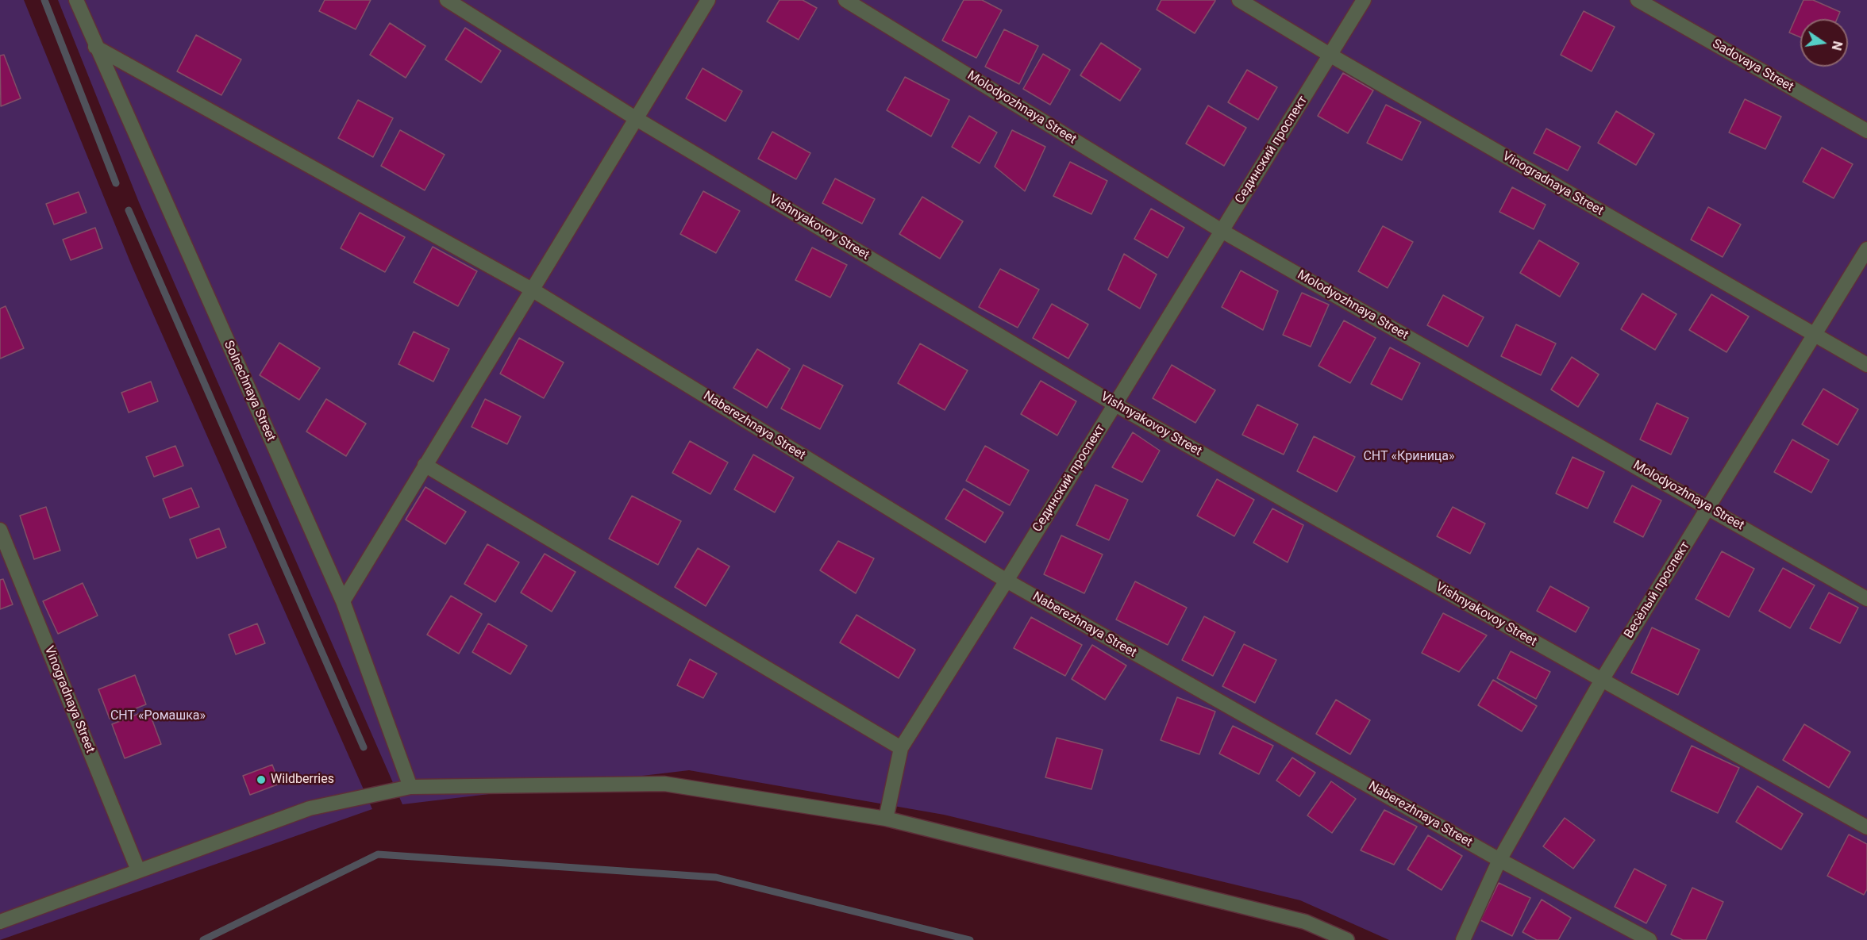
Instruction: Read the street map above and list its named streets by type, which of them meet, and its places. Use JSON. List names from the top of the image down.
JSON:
{
  "streets": {
    "street": [
      "Sadovaya Street",
      "Molodyozhnaya Street",
      "Сединский проспект",
      "Vinogradnaya Street",
      "Vishnyakovoy Street",
      "Solnechnaya Street",
      "Naberezhnaya Street",
      "Весёлый проспект"
    ]
  },
  "crossings": [
    ["Molodyozhnaya Street", "Сединский проспект"],
    ["Molodyozhnaya Street", "Весёлый проспект"],
    ["Сединский проспект", "Vinogradnaya Street"],
    ["Сединский проспект", "Vishnyakovoy Street"],
    ["Сединский проспект", "Naberezhnaya Street"],
    ["Vinogradnaya Street", "Весёлый проспект"],
    ["Vishnyakovoy Street", "Весёлый проспект"],
    ["Solnechnaya Street", "Naberezhnaya Street"],
    ["Naberezhnaya Street", "Весёлый проспект"]
  ],
  "parks": ["СНТ «Криница»", "СНТ «Ромашка»"],
  "places": ["Wildberries"],
  "north": "right"
}
